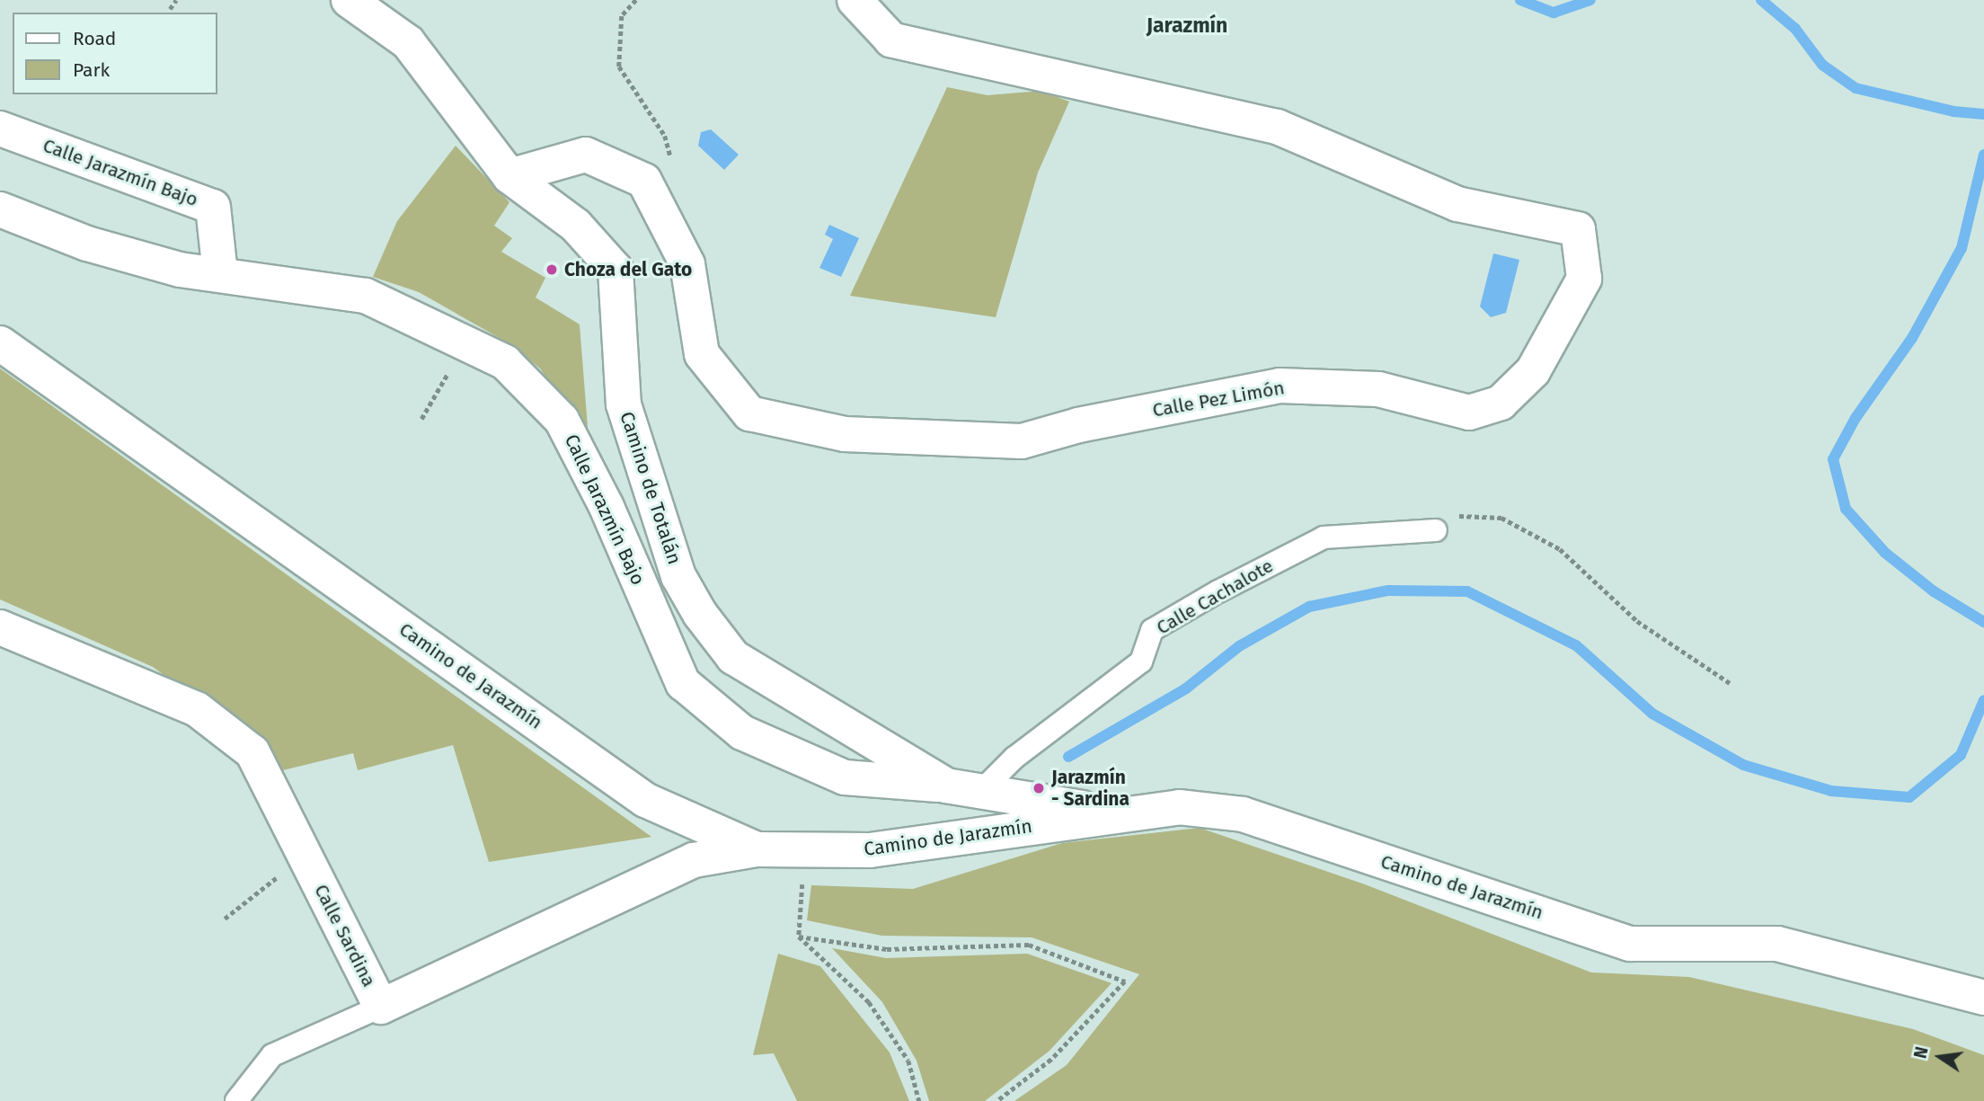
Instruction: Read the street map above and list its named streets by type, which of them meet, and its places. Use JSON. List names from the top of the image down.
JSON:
{
  "streets": {
    "street": [
      "Calle Jarazmín Bajo",
      "Calle Pez Limón",
      "Camino de Totalán",
      "Camino de Jarazmín",
      "Calle Sardina"
    ],
    "lane": ["Calle Cachalote"]
  },
  "crossings": [
    ["Calle Jarazmín Bajo", "Camino de Totalán"],
    ["Calle Pez Limón", "Camino de Totalán"],
    ["Camino de Totalán", "Calle Cachalote"],
    ["Camino de Totalán", "Camino de Jarazmín"],
    ["Camino de Jarazmín", "Calle Sardina"]
  ],
  "districts": ["Jarazmín"],
  "places": ["Choza del Gato", "Jarazmín - Sardina"],
  "legend": ["Road", "Park"],
  "north": "left"
}
